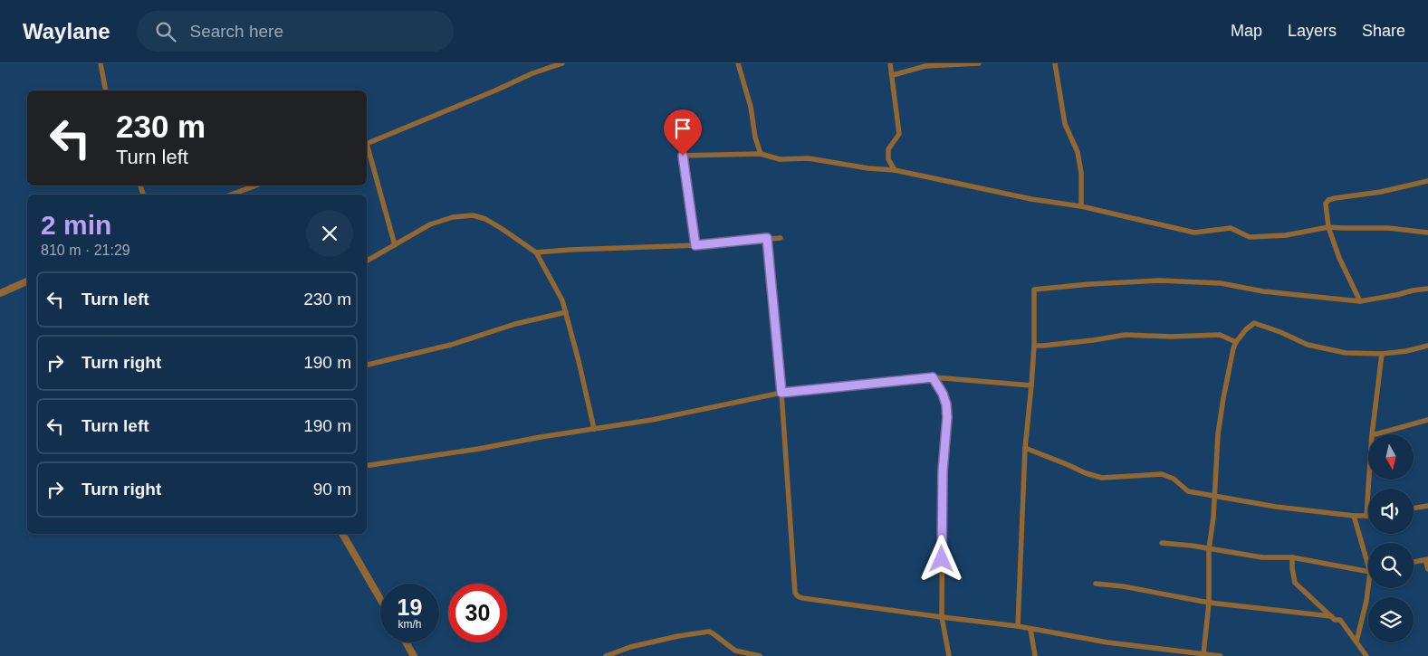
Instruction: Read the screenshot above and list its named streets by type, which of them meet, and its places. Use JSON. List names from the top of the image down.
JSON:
{
  "north": "bottom",
  "page": {
    "header": "Waylane",
    "search": "Search here",
    "nav": ["Map", "Layers", "Share"],
    "turn": ["230 m", "Turn left"],
    "heading": ["2 min", "810 m · 21:29"],
    "list": [
      {
        "name": "Turn left",
        "value": "230 m"
      },
      {
        "name": "Turn right",
        "value": "190 m"
      },
      {
        "name": "Turn left",
        "value": "190 m"
      },
      {
        "name": "Turn right",
        "value": "90 m"
      }
    ],
    "speed": "19 km/h",
    "limit": "30"
  }
}
